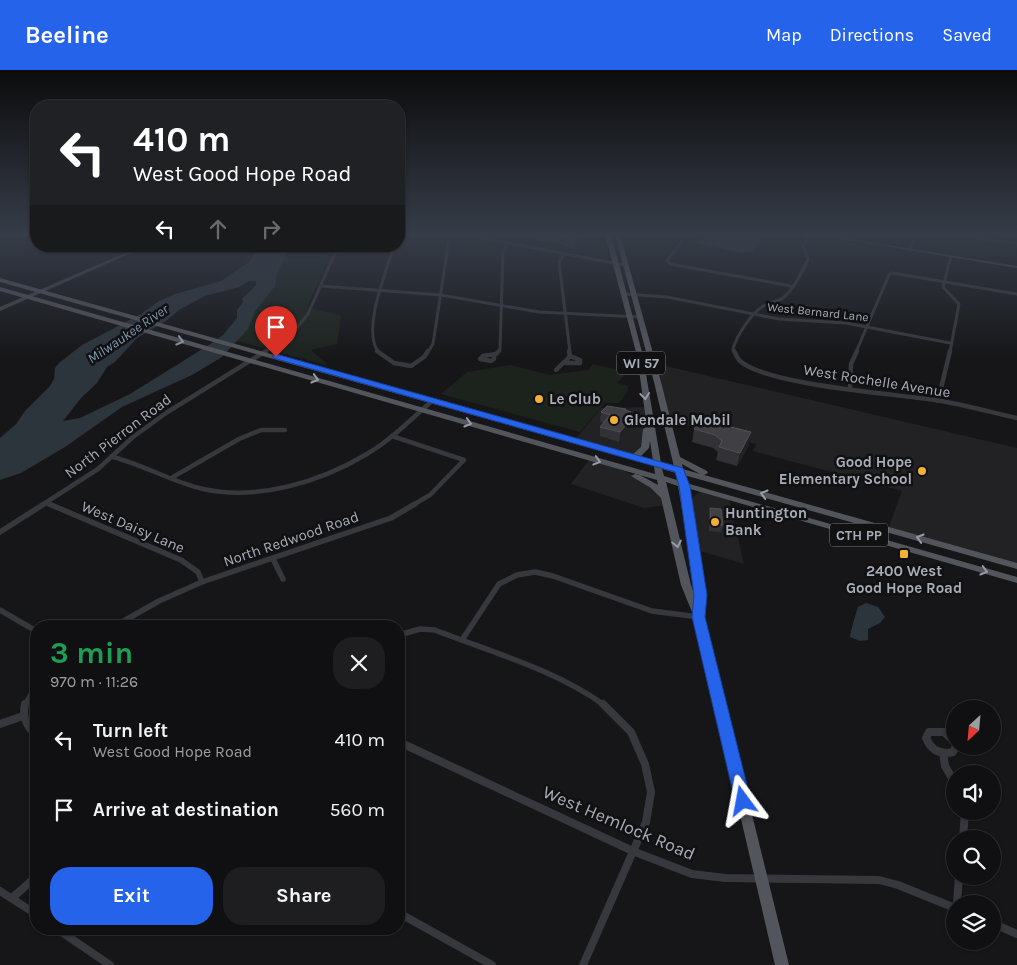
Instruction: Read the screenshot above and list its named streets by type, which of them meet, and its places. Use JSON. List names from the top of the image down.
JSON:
{
  "streets": {
    "main road": ["WI 57", "CTH PP"],
    "street": [
      "West Bernard Lane",
      "West Rochelle Avenue",
      "North Pierron Road",
      "West Daisy Lane",
      "North Redwood Road",
      "West Hemlock Road"
    ]
  },
  "crossings": [
    ["West Bernard Lane", "WI 57"],
    ["West Bernard Lane", "West Rochelle Avenue"],
    ["WI 57", "CTH PP"],
    ["WI 57", "West Hemlock Road"],
    ["North Pierron Road", "West Daisy Lane"],
    ["North Pierron Road", "CTH PP"],
    ["West Daisy Lane", "North Redwood Road"]
  ],
  "water": ["Milwaukee River"],
  "places": {
    "other": [
      "Le Club",
      "Glendale Mobil",
      "Good Hope Elementary School",
      "Huntington Bank"
    ],
    "transit": ["2400 West Good Hope Road"]
  },
  "north": "bottom left",
  "page": {
    "header": "Beeline",
    "nav": ["Map", "Directions", "Saved"],
    "turn": ["410 m", "West Good Hope Road"],
    "heading": ["3 min", "970 m · 11:26"],
    "list": [
      {
        "name": "Turn left",
        "note": "West Good Hope Road",
        "value": "410 m"
      },
      {
        "name": "Arrive at destination",
        "value": "560 m"
      }
    ],
    "buttons": ["Exit", "Share"]
  }
}
